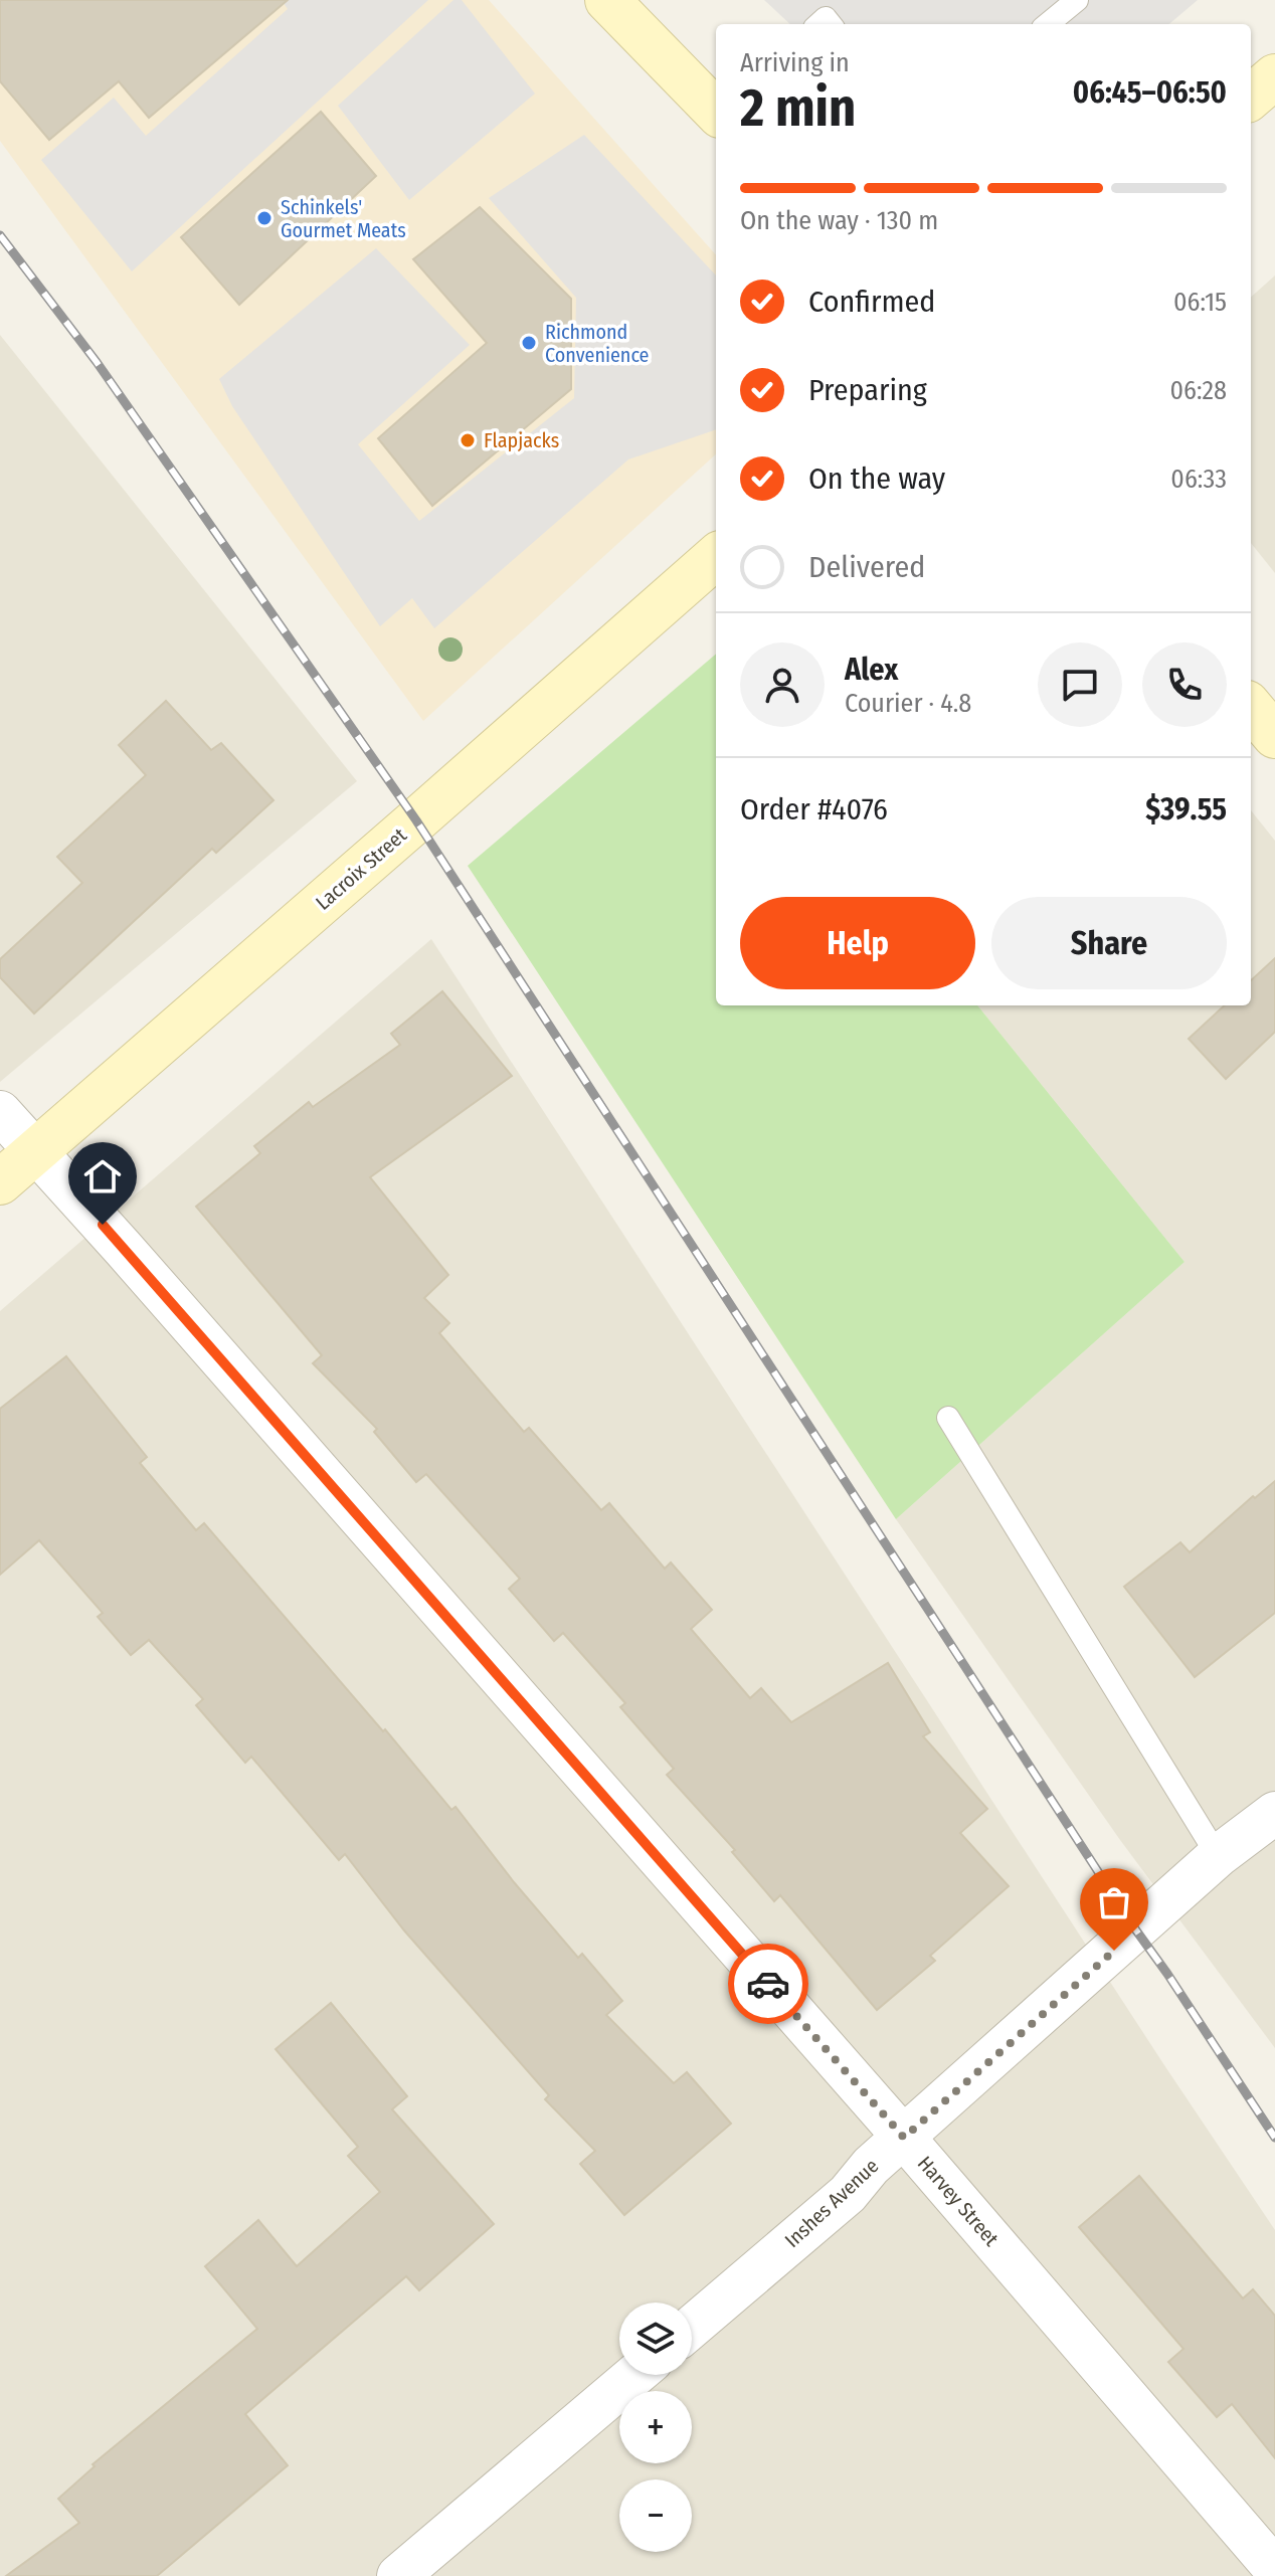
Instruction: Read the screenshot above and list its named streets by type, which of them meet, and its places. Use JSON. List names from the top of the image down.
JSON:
{
  "streets": {
    "main road": ["Lacroix Street"],
    "street": ["Harvey Street", "Inshes Avenue"]
  },
  "crossings": [
    ["Lacroix Street", "Harvey Street"],
    ["Harvey Street", "Inshes Avenue"]
  ],
  "places": ["Schinkels' Gourmet Meats", "Richmond Convenience", "Flapjacks"],
  "page": {
    "heading": ["2 min", "Arriving in", "06:45–06:50"],
    "panel": [
      "Alex",
      "Courier · 4.8",
      "Order #4076",
      "$39.55"
    ],
    "bar": "On the way · 130 m",
    "list": [
      ["Confirmed", "06:15"],
      ["Preparing", "06:28"],
      ["On the way", "06:33"],
      "Delivered"
    ],
    "buttons": ["Help", "Share"],
    "map_buttons": ["+", "−"]
  }
}
